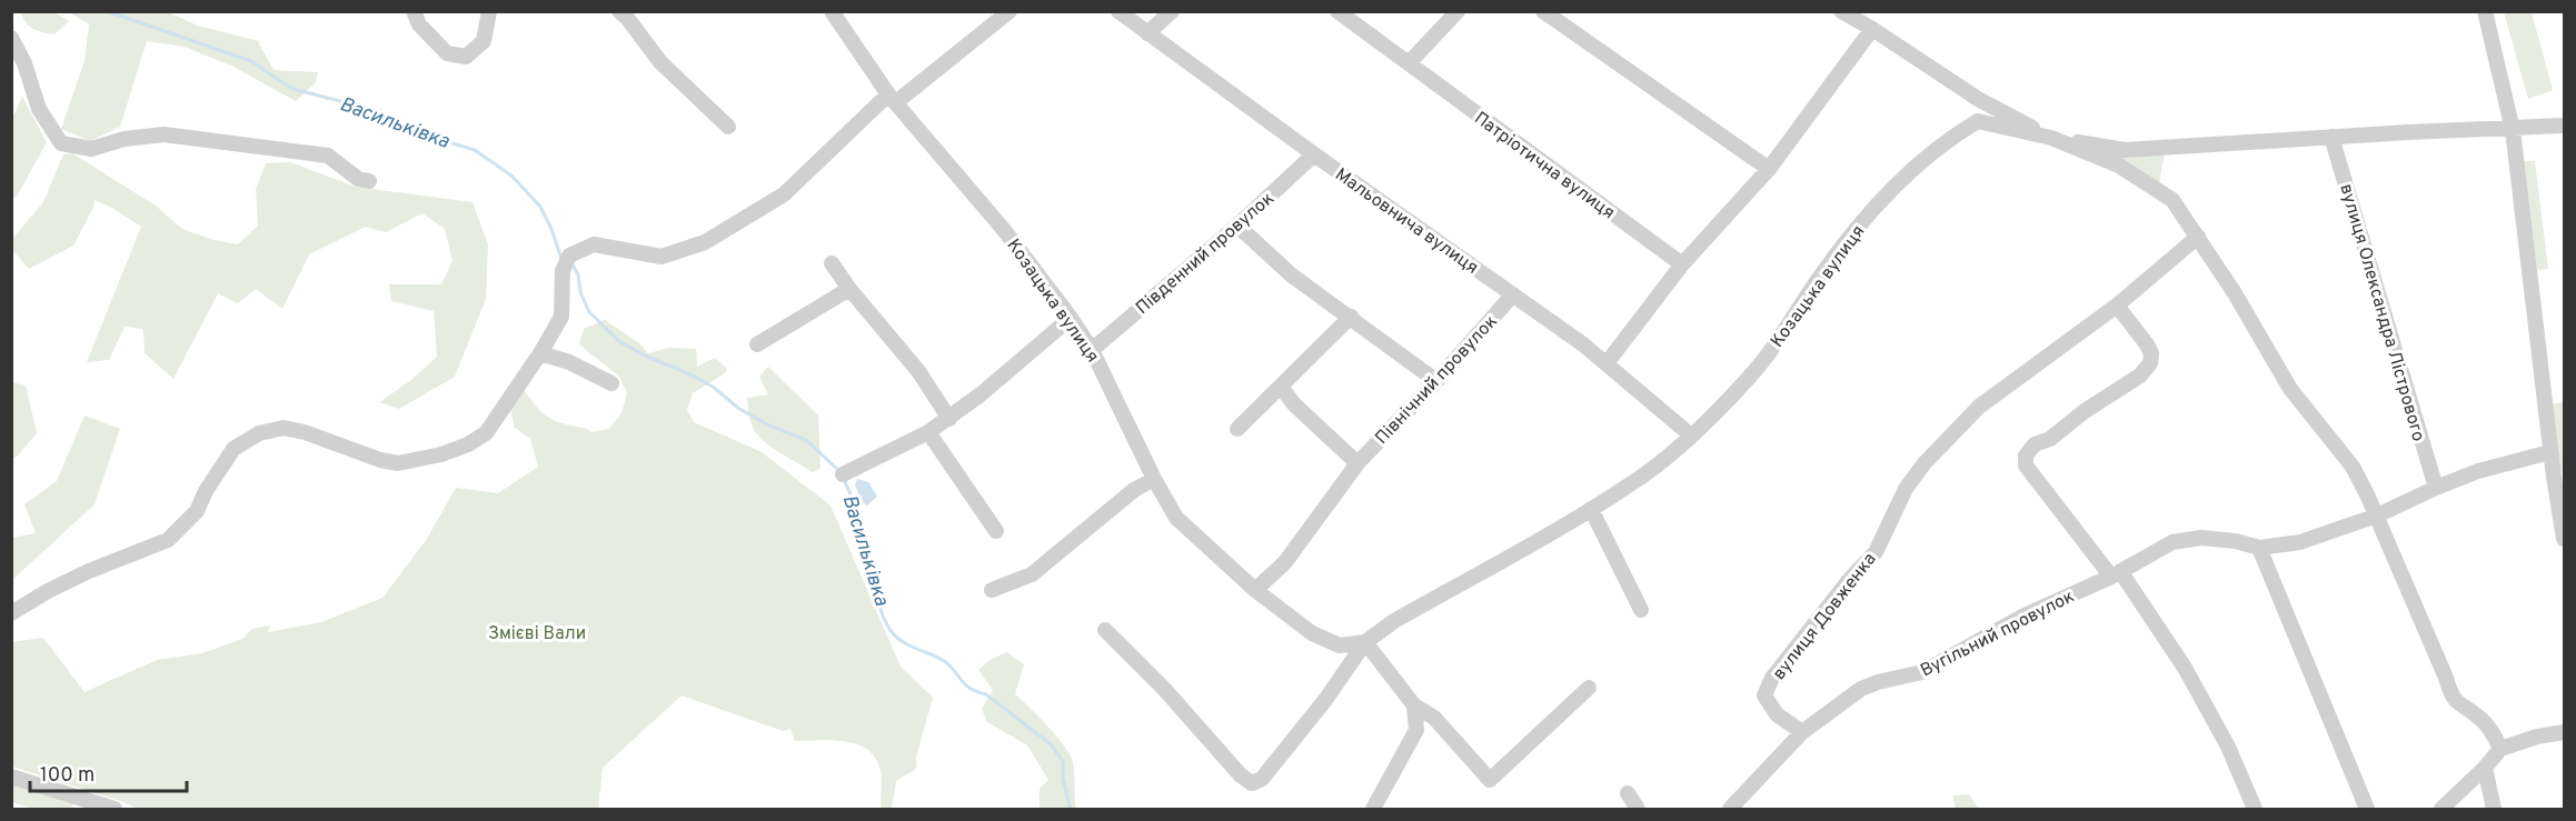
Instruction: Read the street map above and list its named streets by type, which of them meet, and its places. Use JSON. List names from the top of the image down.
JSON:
{
  "streets": {
    "street": [
      "Патріотична вулиця",
      "Мальовнича вулиця",
      "Південний провулок",
      "Козацька вулиця",
      "вулиця Олександра Лістрового",
      "Північний провулок",
      "вулиця Довженка",
      "Вугільний провулок"
    ]
  },
  "crossings": [
    ["Мальовнича вулиця", "Південний провулок"],
    ["Мальовнича вулиця", "Козацька вулиця"],
    ["Мальовнича вулиця", "Північний провулок"],
    ["Південний провулок", "Козацька вулиця"],
    ["Козацька вулиця", "Північний провулок"],
    ["вулиця Довженка", "Вугільний провулок"]
  ],
  "water": ["Васильківка"],
  "parks": ["Змієві Вали"],
  "scale_bar": "100 m"
}
